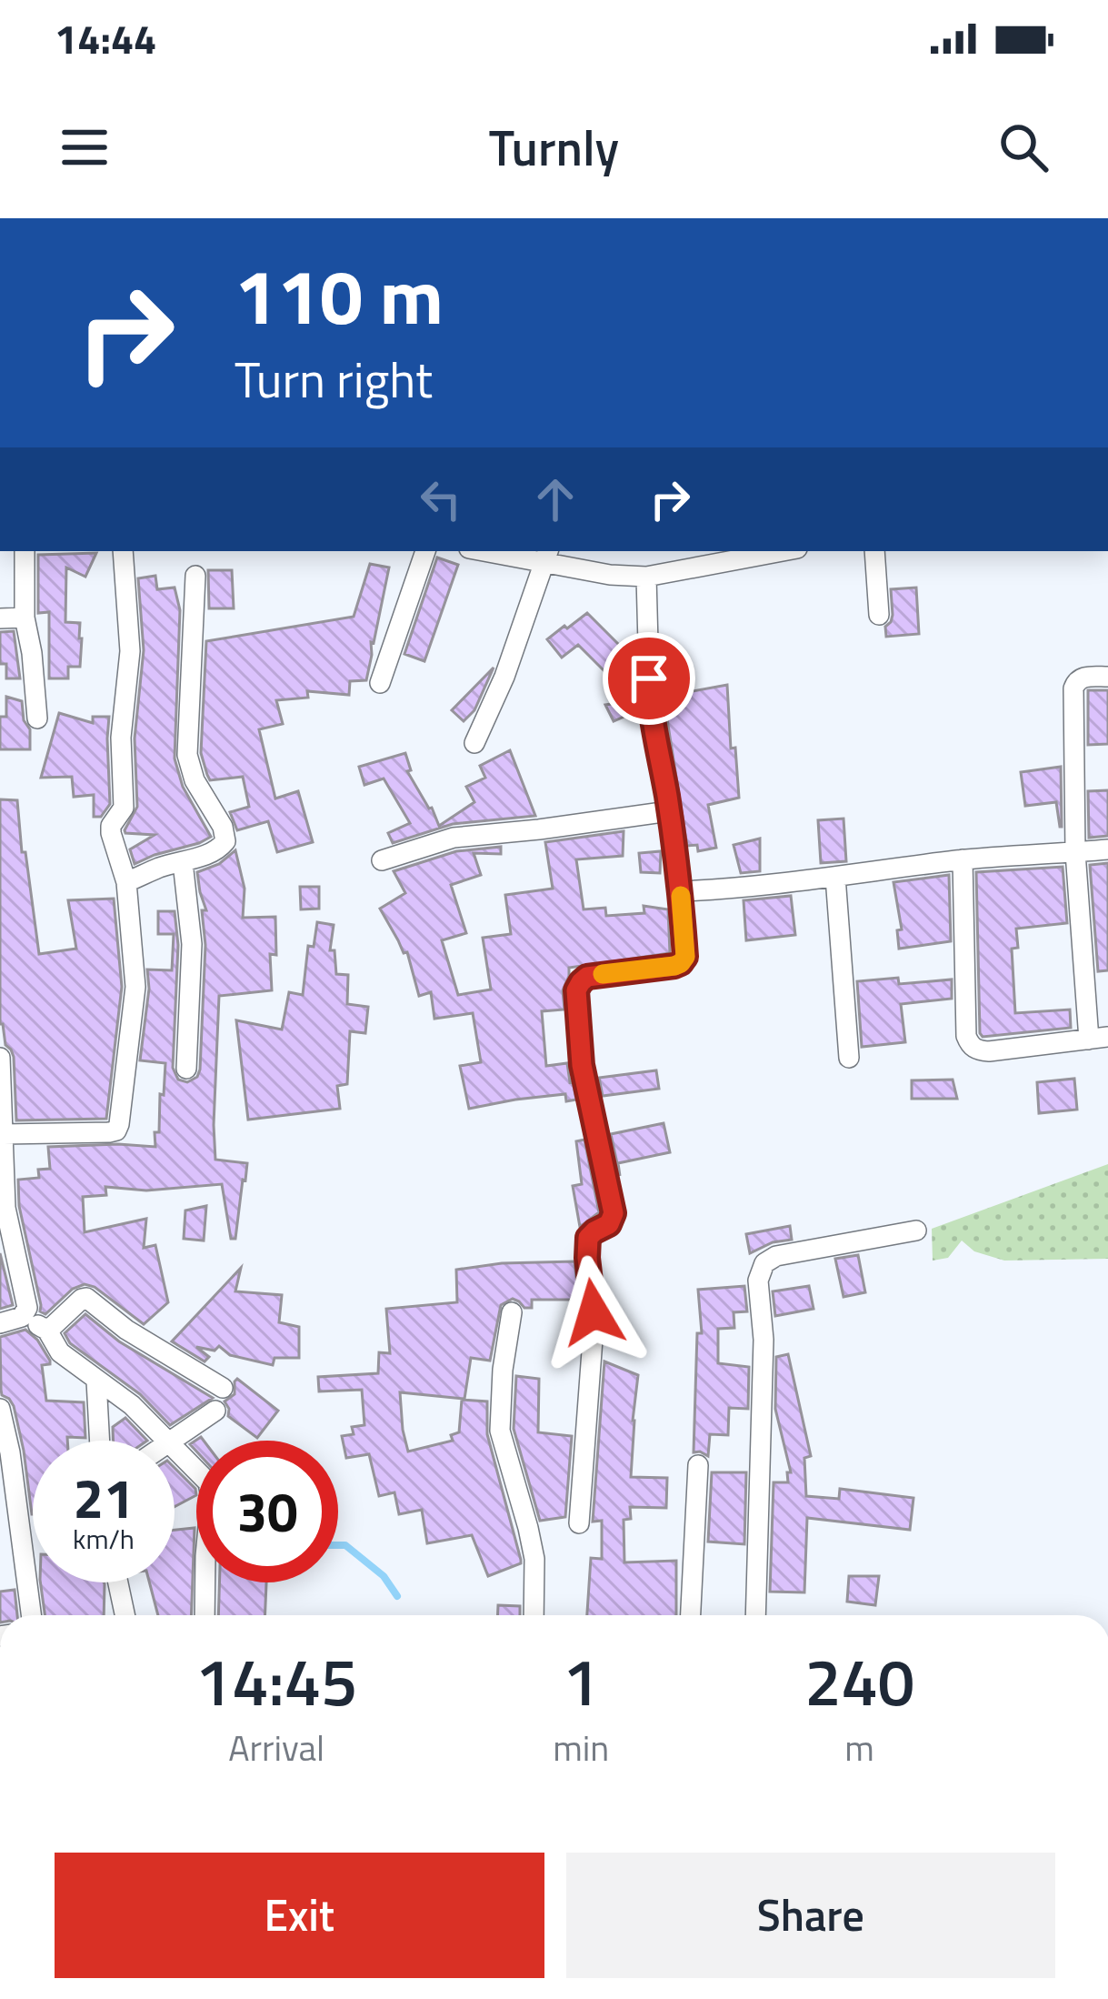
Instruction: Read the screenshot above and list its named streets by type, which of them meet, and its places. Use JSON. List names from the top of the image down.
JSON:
{
  "page": {
    "status": "14:44",
    "header": "Turnly",
    "turn": ["110 m", "Turn right"],
    "speed": "21 km/h",
    "limit": "30",
    "eta": [
      "14:45",
      "Arrival",
      "1",
      "min",
      "240",
      "m"
    ],
    "buttons": ["Exit", "Share"]
  }
}
